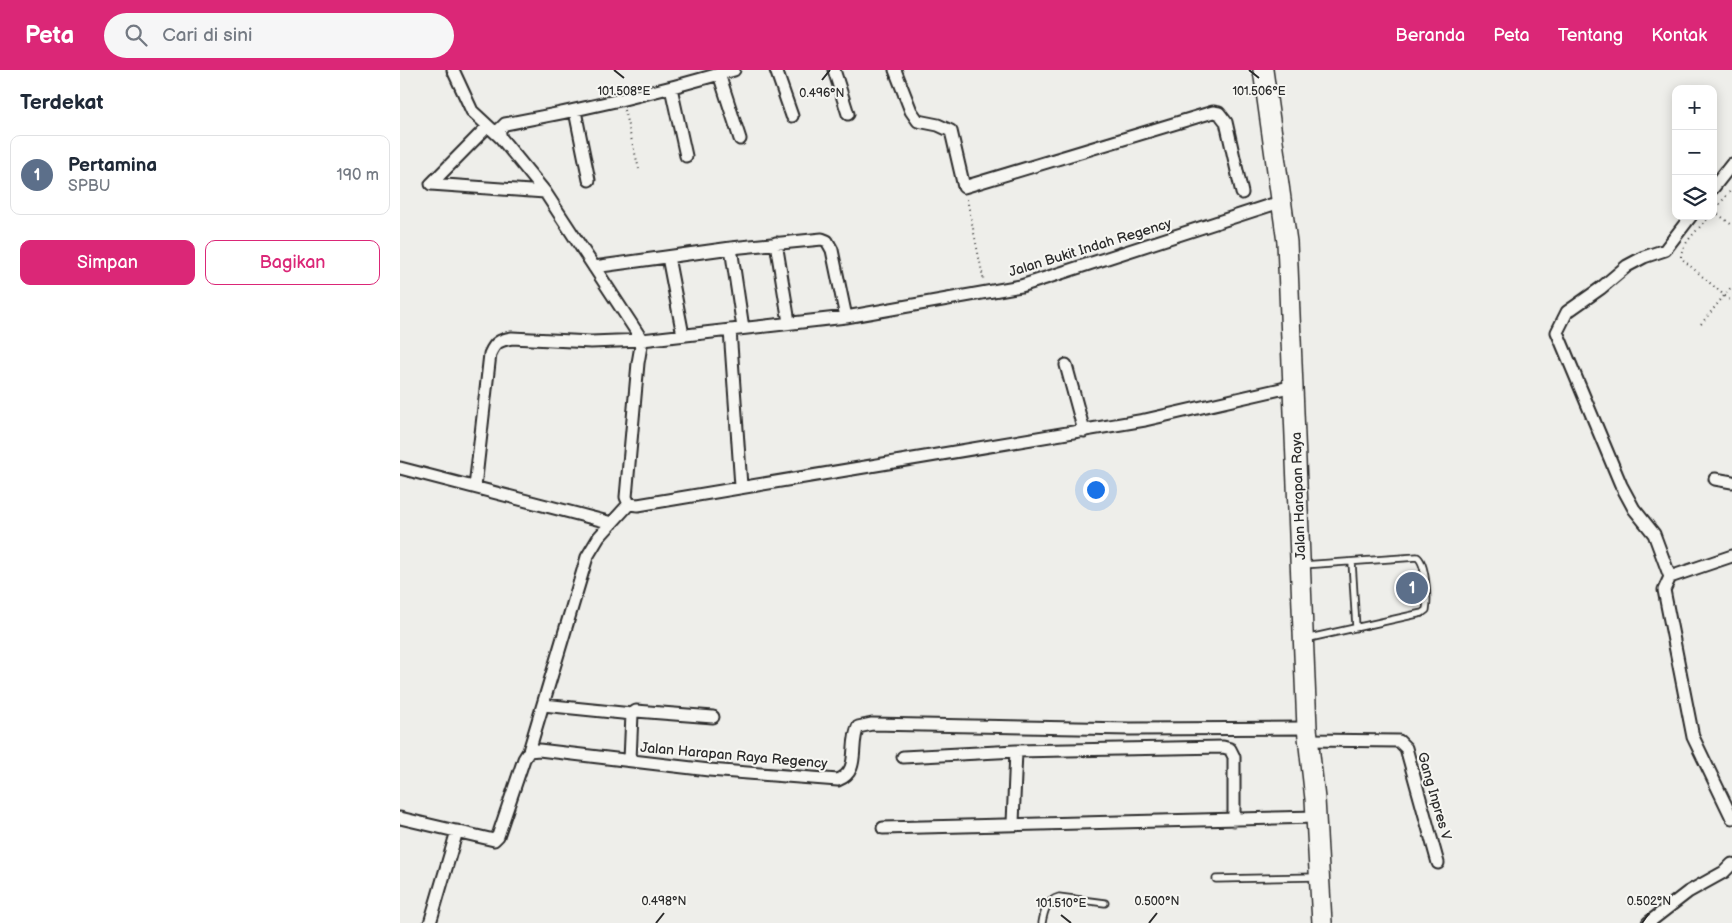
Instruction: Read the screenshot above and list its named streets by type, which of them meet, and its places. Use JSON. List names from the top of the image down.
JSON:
{
  "streets": {
    "main road": ["Jalan Harapan Raya"],
    "street": ["Jalan Bukit Indah Regency", "Jalan Harapan Raya Regency", "Gang Inpres V"]
  },
  "crossings": [
    ["Jalan Bukit Indah Regency", "Jalan Harapan Raya"],
    ["Jalan Harapan Raya", "Gang Inpres V"],
    ["Jalan Harapan Raya Regency", "Gang Inpres V"]
  ],
  "page": {
    "header": "Peta",
    "search": "Cari di sini",
    "nav": [
      "Beranda",
      "Peta",
      "Tentang",
      "Kontak"
    ],
    "heading": "Terdekat",
    "map_buttons": ["+", "−"],
    "list": [
      {
        "mark": "1",
        "name": "Pertamina",
        "note": "SPBU",
        "value": "190 m"
      }
    ],
    "buttons": ["Simpan", "Bagikan"],
    "pins": "1"
  },
  "coordinates": [
    "101.508°E",
    "101.506°E",
    "0.496°N",
    "0.498°N",
    "0.500°N",
    "0.502°N",
    "101.510°E"
  ]
}
